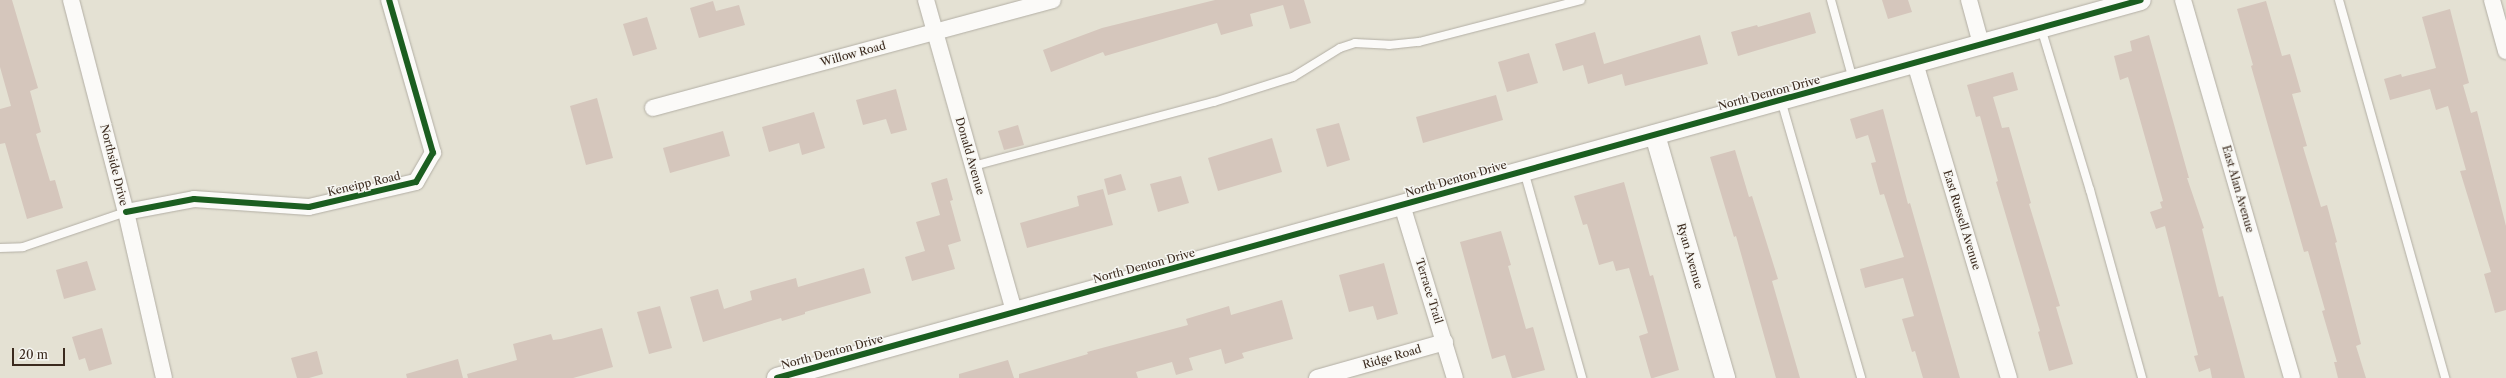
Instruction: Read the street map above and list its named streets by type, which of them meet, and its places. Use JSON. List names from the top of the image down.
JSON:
{
  "streets": {
    "street": [
      "Willow Road",
      "North Denton Drive",
      "Donald Avenue",
      "Northside Drive",
      "Keneipp Road",
      "East Alan Avenue",
      "East Russell Avenue",
      "Ryan Avenue",
      "Terrace Trail",
      "Ridge Road"
    ]
  },
  "crossings": [
    ["Willow Road", "Donald Avenue"],
    ["North Denton Drive", "Donald Avenue"],
    ["North Denton Drive", "East Russell Avenue"],
    ["North Denton Drive", "Ryan Avenue"],
    ["North Denton Drive", "Terrace Trail"],
    ["Northside Drive", "Keneipp Road"],
    ["Terrace Trail", "Ridge Road"]
  ],
  "scale_bar": "20 m"
}
